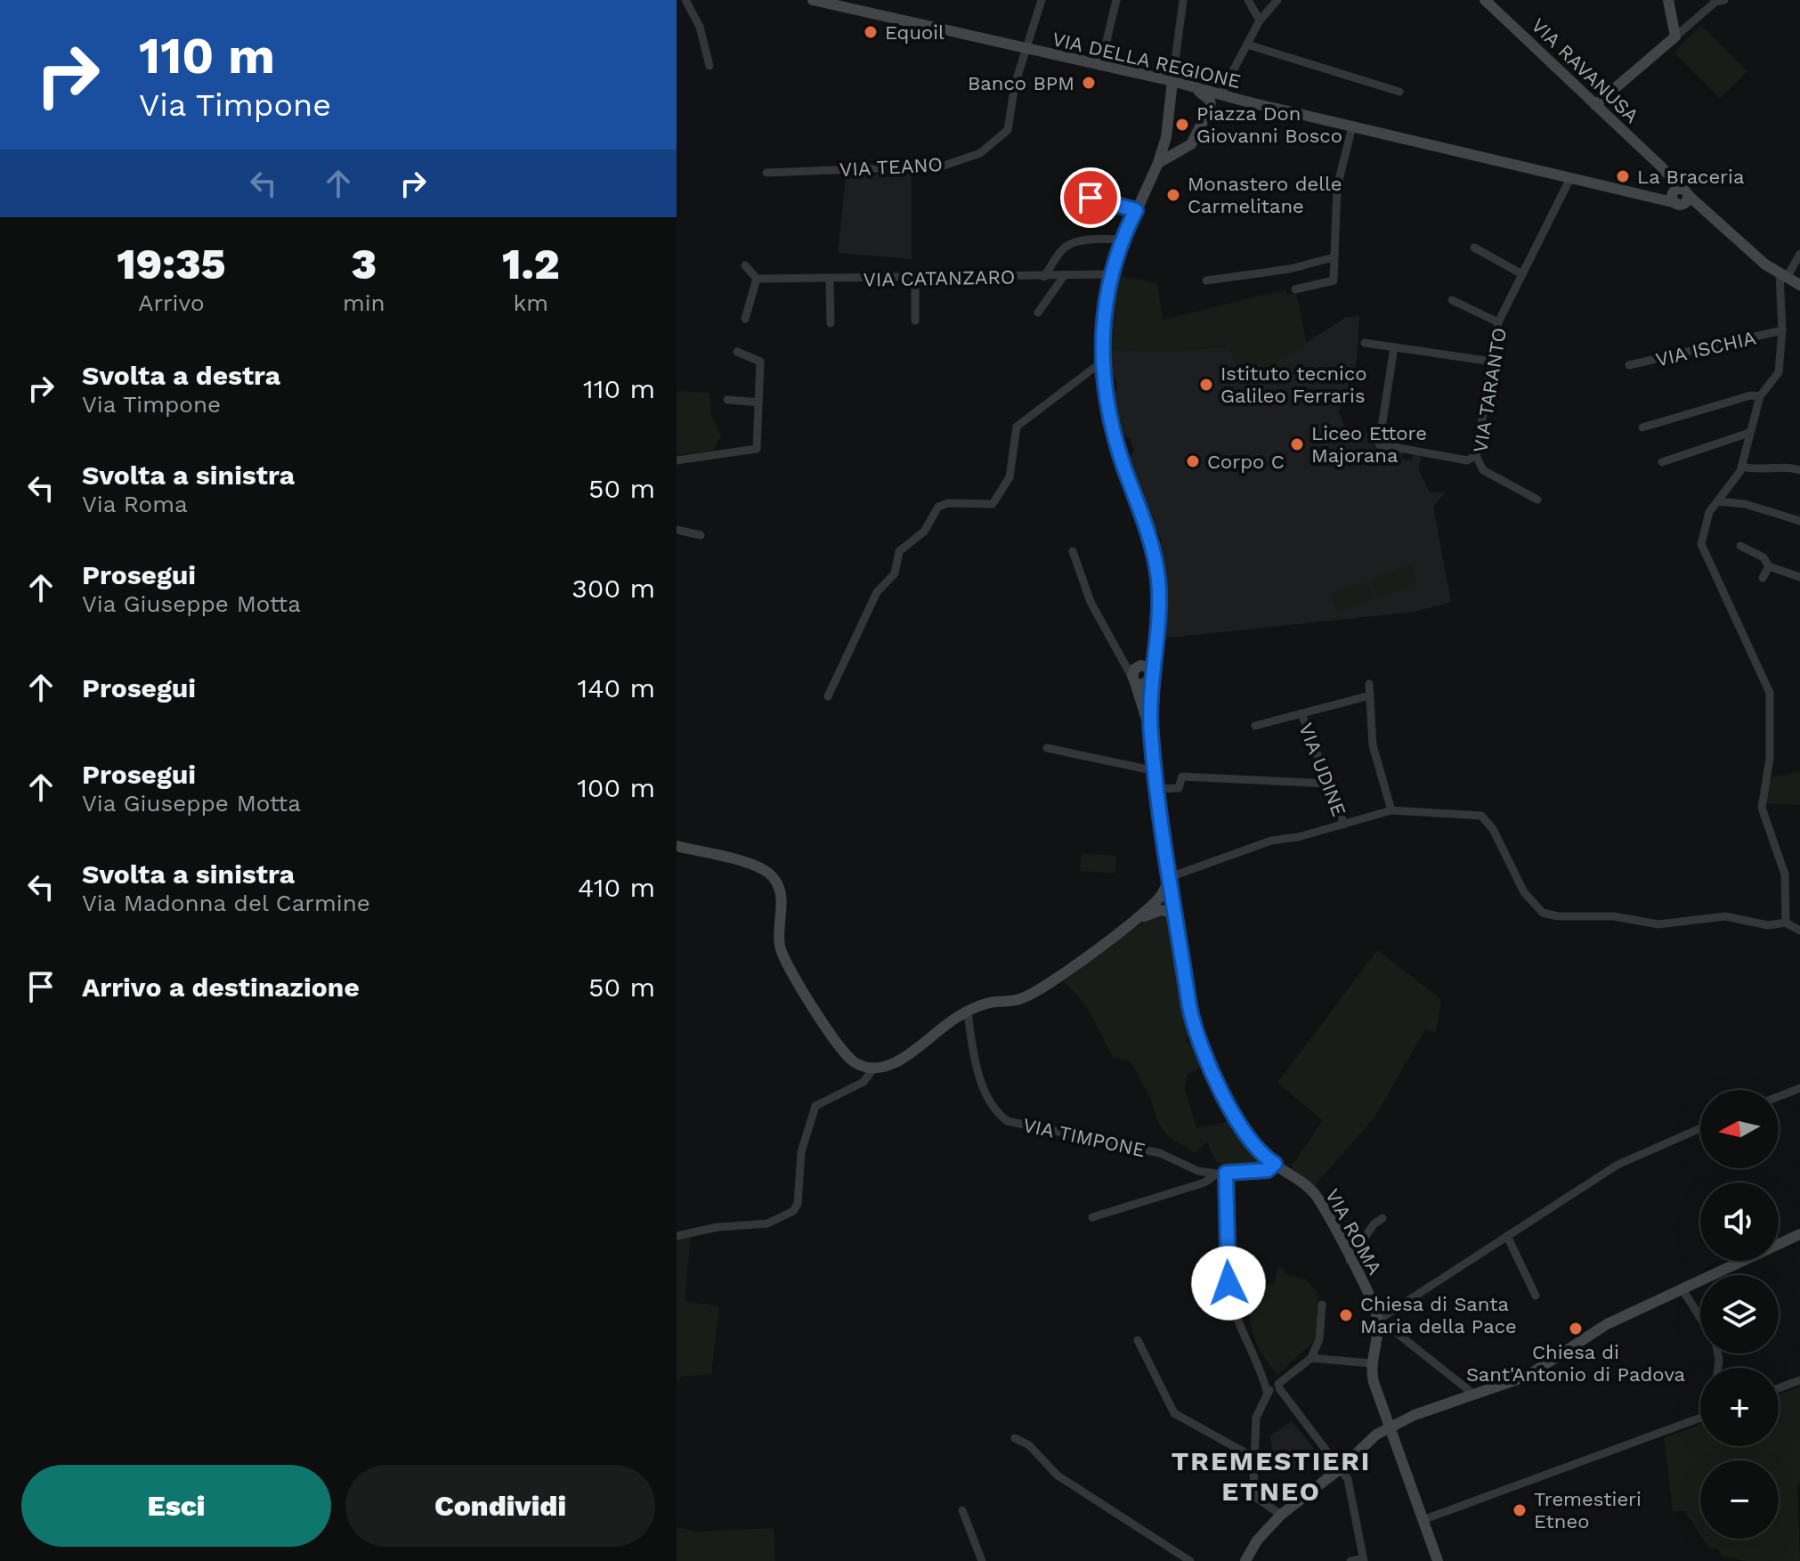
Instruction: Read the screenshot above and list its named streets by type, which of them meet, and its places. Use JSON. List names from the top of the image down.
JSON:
{
  "streets": {
    "main road": ["VIA DELLA REGIONE", "VIA RAVANUSA", "VIA ROMA"],
    "street": [
      "VIA TEANO",
      "VIA CATANZARO",
      "VIA ISCHIA",
      "VIA TARANTO",
      "VIA UDINE",
      "VIA TIMPONE"
    ]
  },
  "crossings": [
    ["VIA DELLA REGIONE", "VIA RAVANUSA"],
    ["VIA DELLA REGIONE", "VIA TEANO"],
    ["VIA DELLA REGIONE", "VIA TARANTO"],
    ["VIA TIMPONE", "VIA ROMA"]
  ],
  "districts": ["TREMESTIERI ETNEO"],
  "places": [
    "Equoil",
    "Banco BPM",
    "Piazza Don Giovanni Bosco",
    "La Braceria",
    "Monastero delle Carmelitane",
    "Istituto tecnico Galileo Ferraris",
    "Liceo Ettore Majorana",
    "Corpo C",
    "Chiesa di Santa Maria della Pace",
    "Chiesa di Sant'Antonio di Padova",
    "Tremestieri Etneo"
  ],
  "north": "left",
  "page": {
    "turn": ["110 m", "Via Timpone"],
    "eta": [
      "19:35",
      "Arrivo",
      "3",
      "min",
      "1.2",
      "km"
    ],
    "list": [
      {
        "name": "Svolta a destra",
        "note": "Via Timpone",
        "value": "110 m"
      },
      {
        "name": "Svolta a sinistra",
        "note": "Via Roma",
        "value": "50 m"
      },
      {
        "name": "Prosegui",
        "note": "Via Giuseppe Motta",
        "value": "300 m"
      },
      {
        "name": "Prosegui",
        "value": "140 m"
      },
      {
        "name": "Prosegui",
        "note": "Via Giuseppe Motta",
        "value": "100 m"
      },
      {
        "name": "Svolta a sinistra",
        "note": "Via Madonna del Carmine",
        "value": "410 m"
      },
      {
        "name": "Arrivo a destinazione",
        "value": "50 m"
      }
    ],
    "map_buttons": ["+", "−"],
    "buttons": ["Esci", "Condividi"]
  }
}
